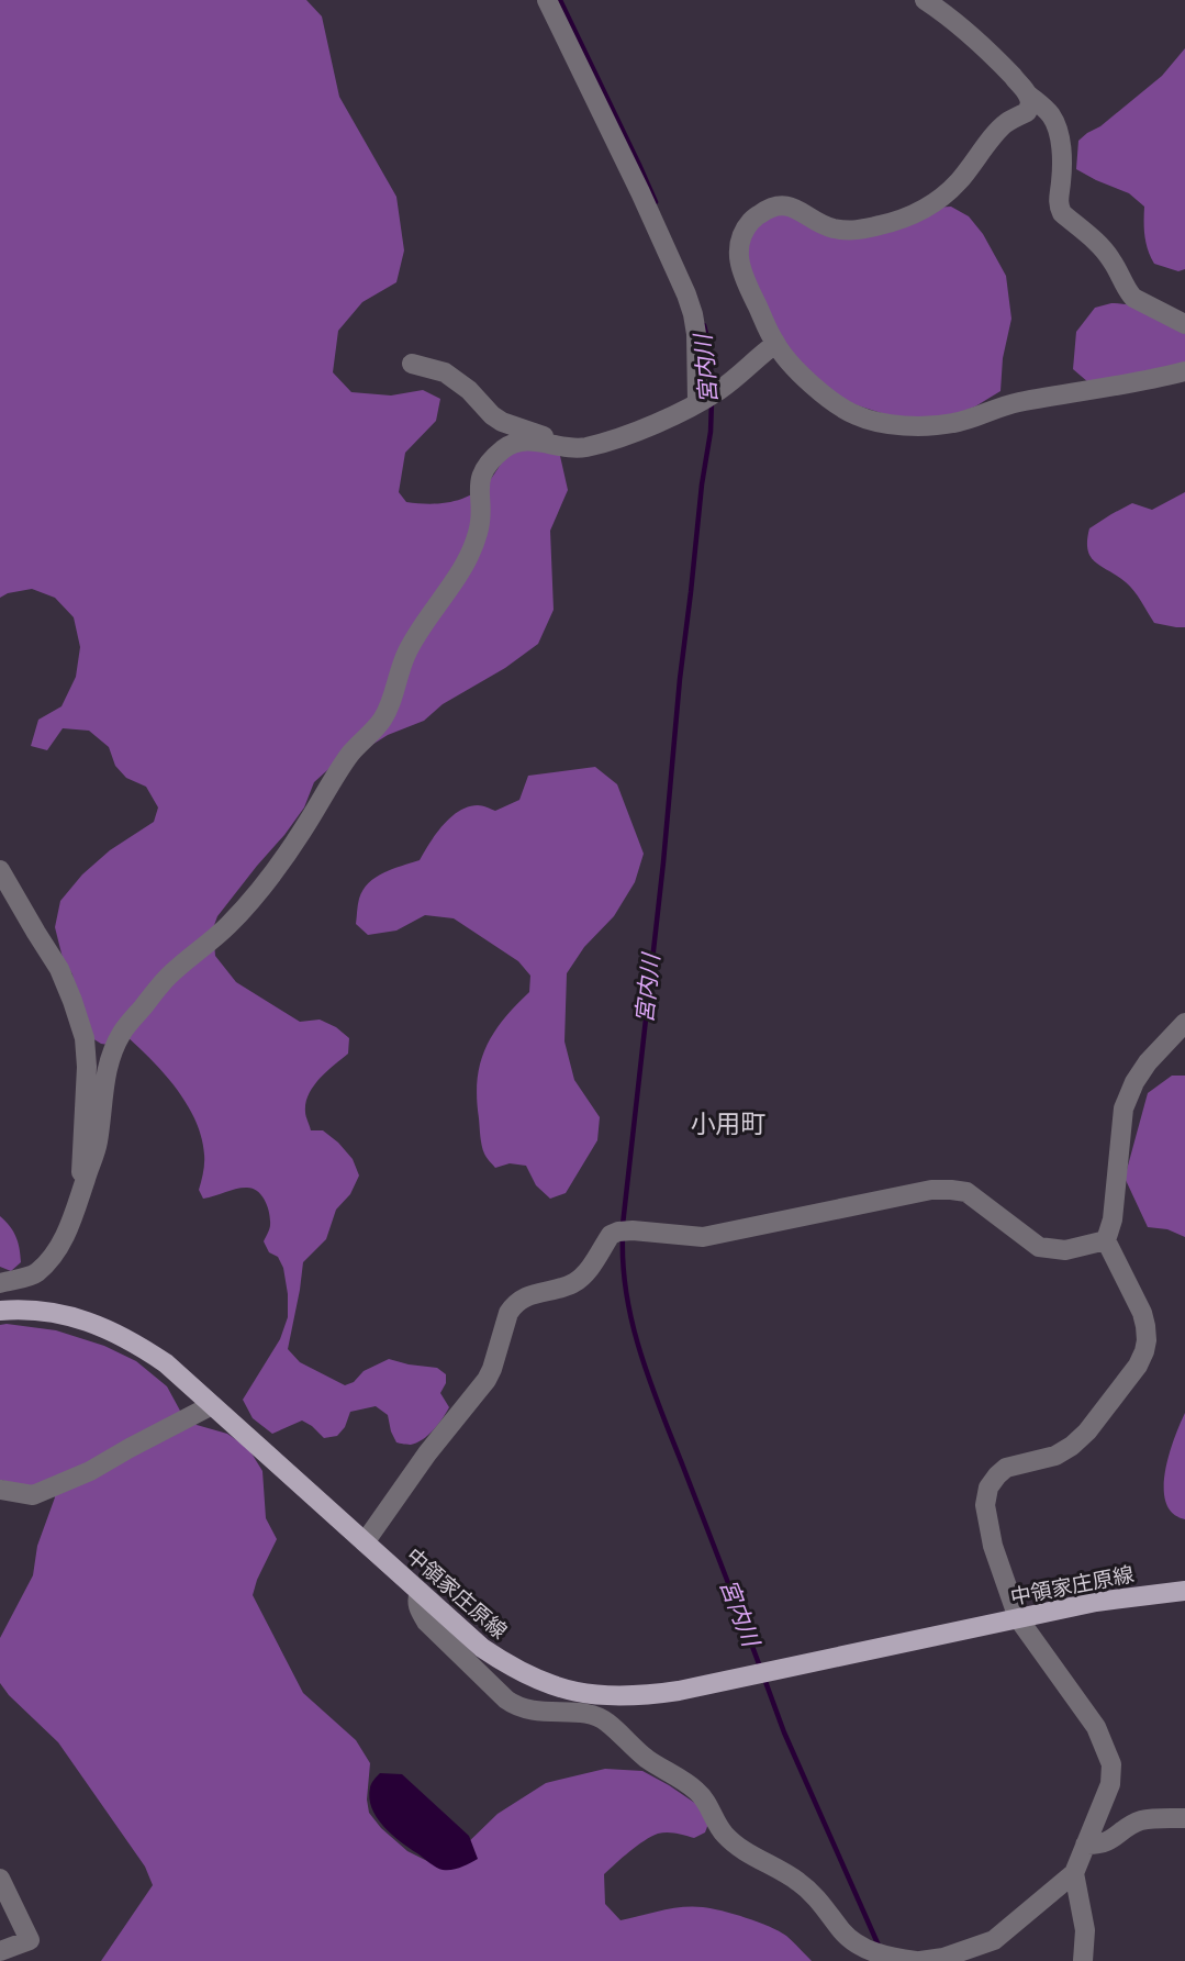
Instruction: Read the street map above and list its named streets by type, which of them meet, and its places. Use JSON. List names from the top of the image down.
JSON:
{
  "streets": {
    "main road": ["中領家庄原線"]
  },
  "districts": ["小用町"],
  "water": ["宮内川"]
}
